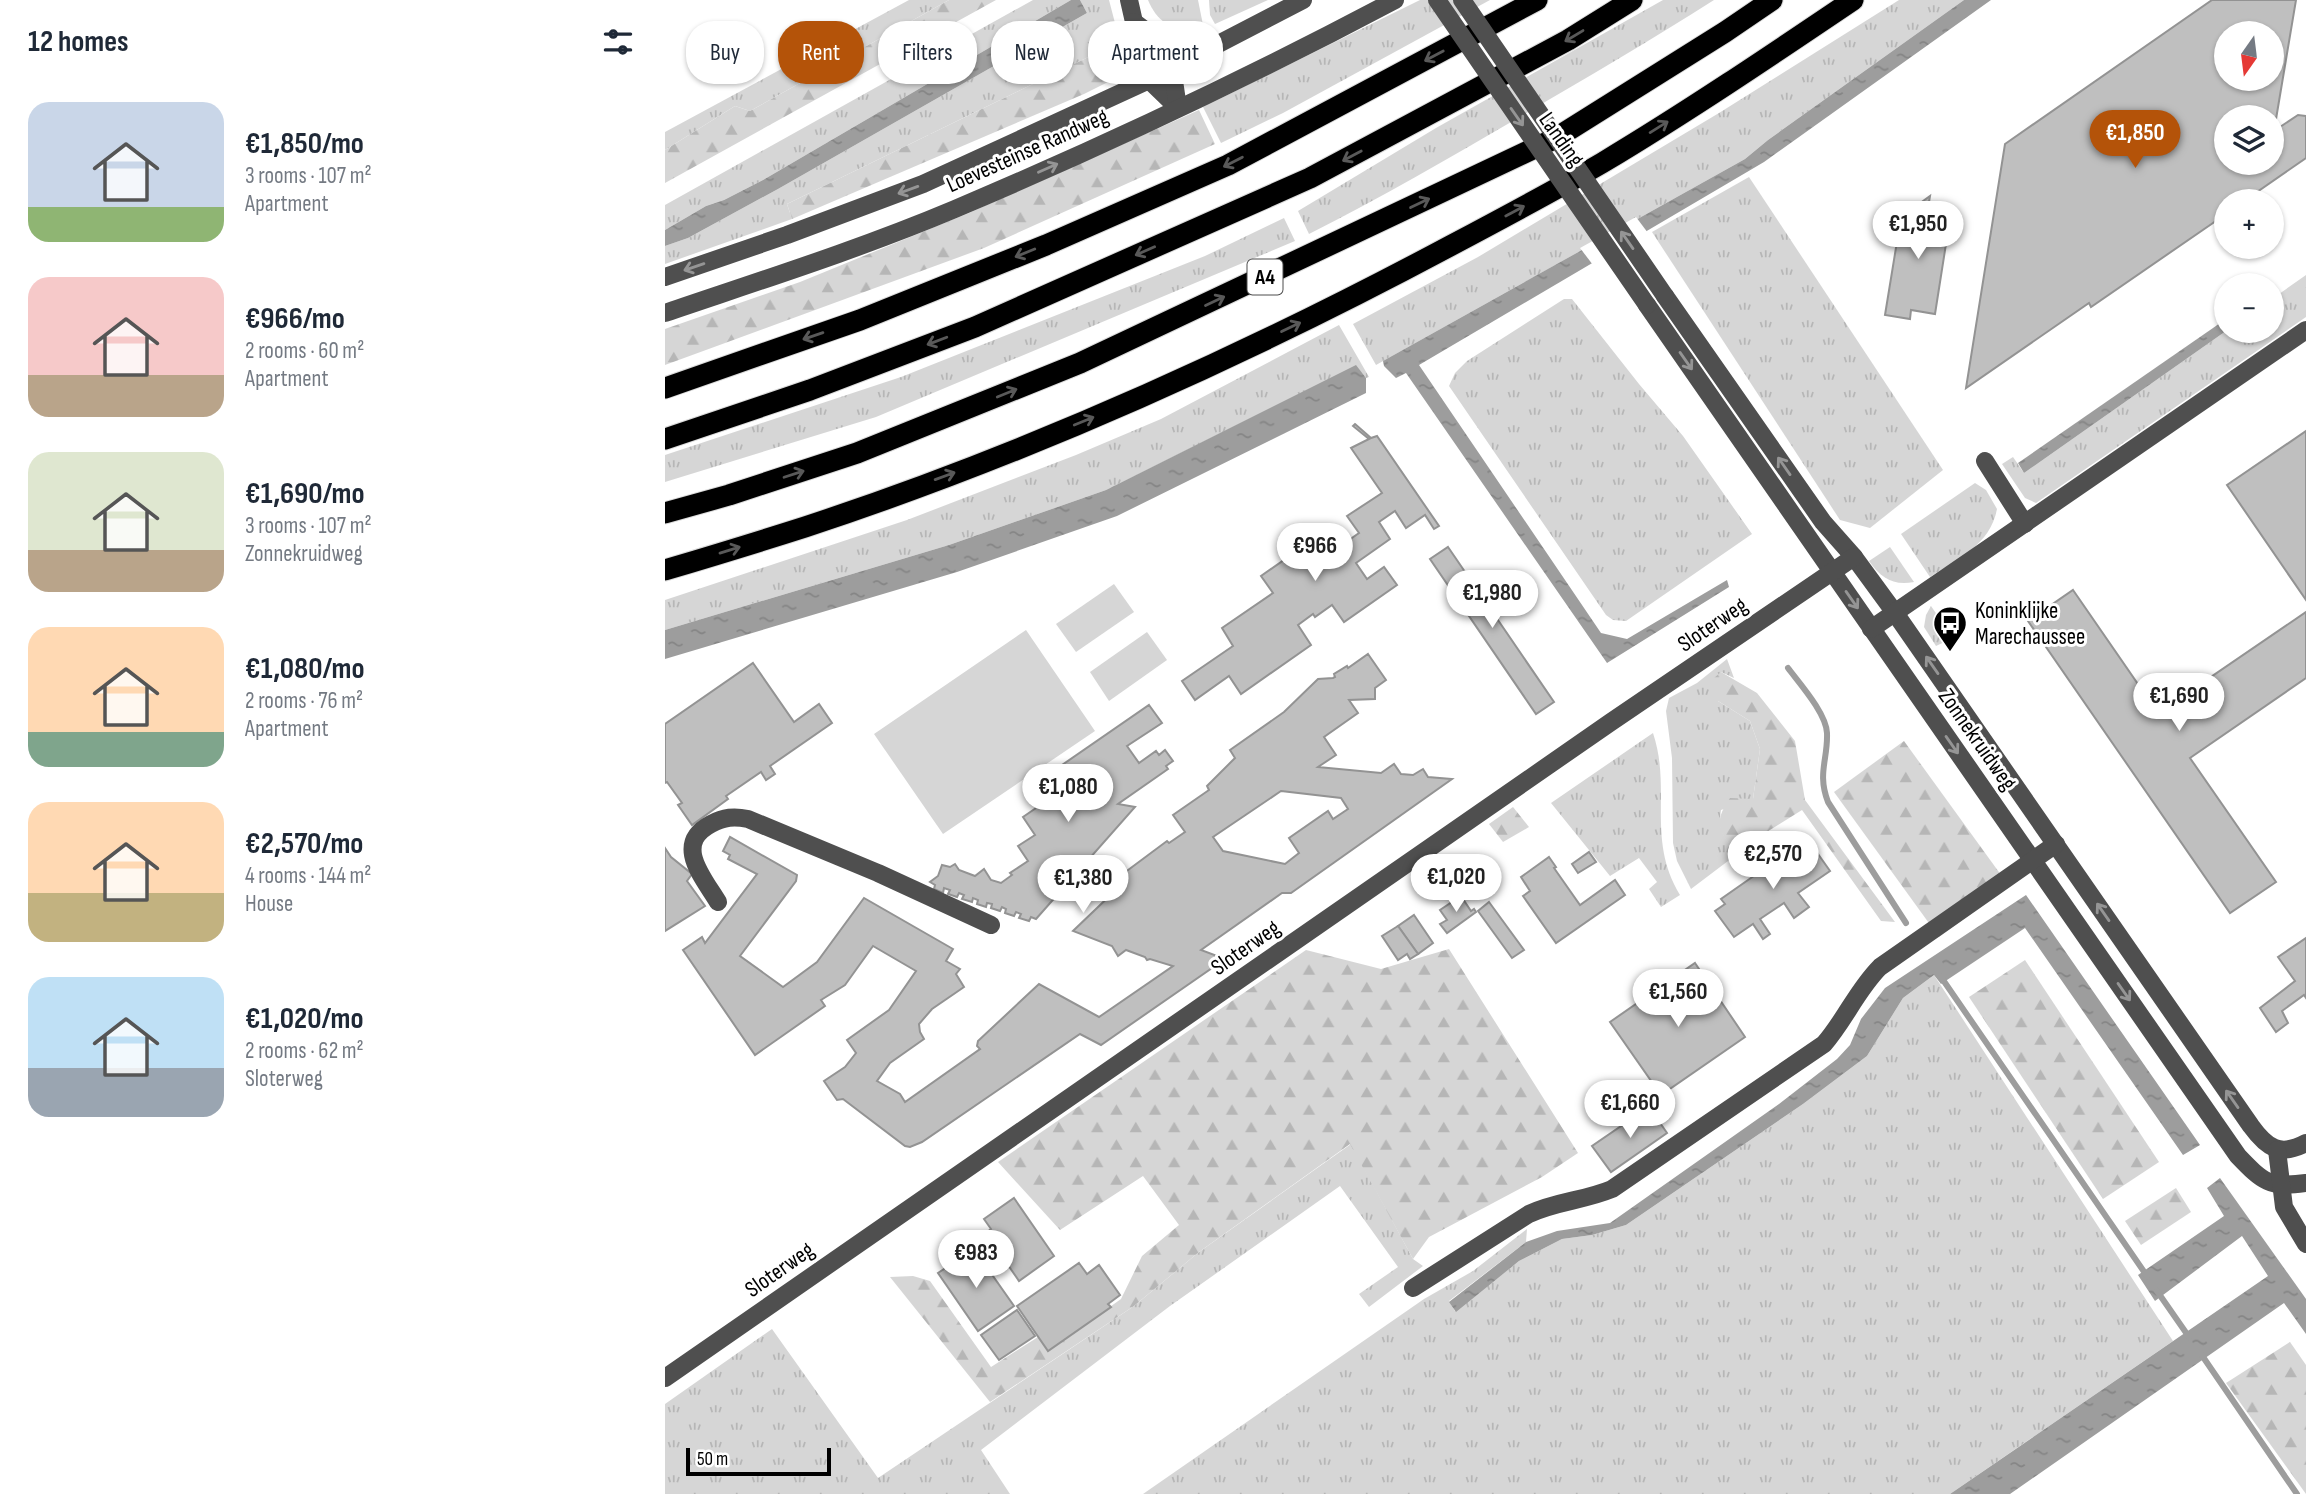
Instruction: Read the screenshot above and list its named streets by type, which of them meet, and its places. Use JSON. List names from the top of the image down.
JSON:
{
  "streets": {
    "highway": ["A4"],
    "street": [
      "Landing",
      "Loevesteinse Randweg",
      "Sloterweg",
      "Zonnekruidweg"
    ]
  },
  "crossings": [
    ["Landing", "Zonnekruidweg"],
    ["Sloterweg", "Zonnekruidweg"]
  ],
  "places": {
    "bus stop": ["Koninklijke Marechaussee"]
  },
  "scale_bar": "50 m",
  "north": "bottom",
  "page": {
    "heading": "12 homes",
    "map_buttons": ["+", "−"],
    "chip": [
      "Buy",
      "Rent",
      "Filters",
      "New",
      "Apartment"
    ],
    "list": [
      {
        "name": "€1,850/mo",
        "note": "3 rooms · 107 m² · Apartment"
      },
      {
        "name": "€966/mo",
        "note": "2 rooms · 60 m² · Apartment"
      },
      {
        "name": "€1,690/mo",
        "note": "3 rooms · 107 m² · Zonnekruidweg"
      },
      {
        "name": "€1,080/mo",
        "note": "2 rooms · 76 m² · Apartment"
      },
      {
        "name": "€2,570/mo",
        "note": "4 rooms · 144 m² · House"
      },
      {
        "name": "€1,020/mo",
        "note": "2 rooms · 62 m² · Sloterweg"
      }
    ],
    "price": [
      "€1,850",
      "€1,950",
      "€966",
      "€1,980",
      "€1,690",
      "€1,080",
      "€2,570",
      "€1,020",
      "€1,380",
      "€1,560",
      "€1,660",
      "€983"
    ],
    "scale": "50 m"
  }
}
